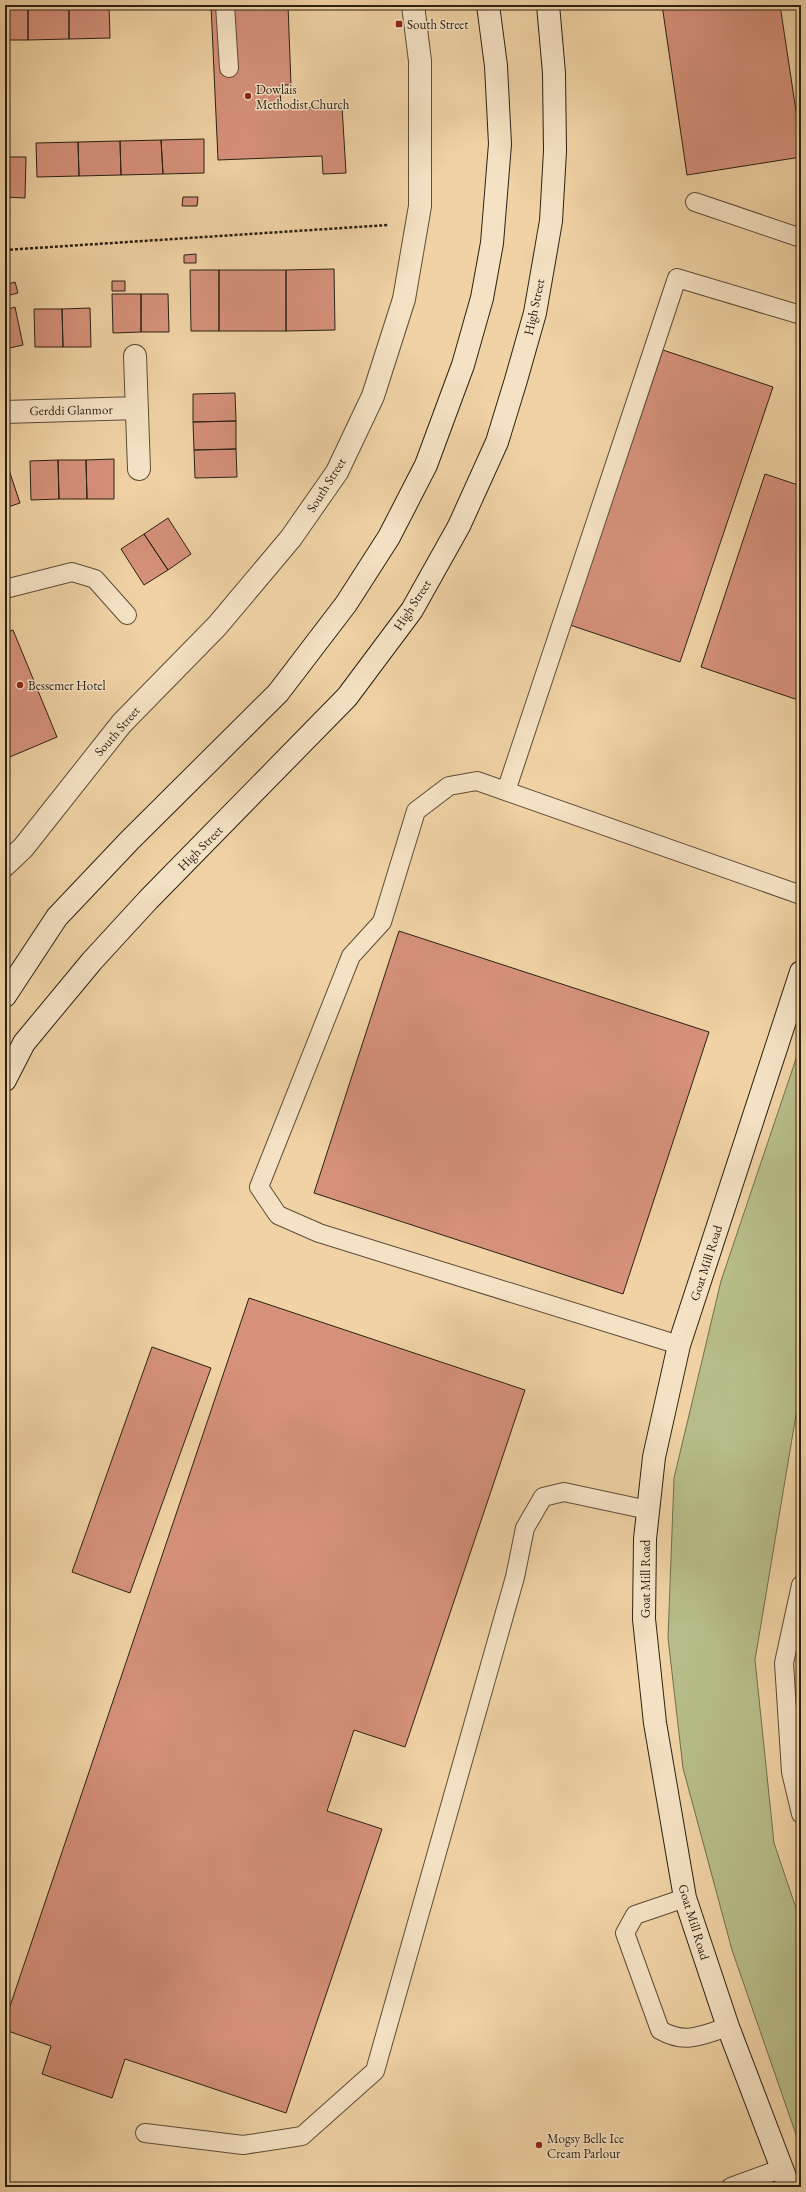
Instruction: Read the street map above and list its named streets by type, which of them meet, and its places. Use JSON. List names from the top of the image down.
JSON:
{
  "streets": {
    "street": [
      "High Street",
      "Gerddi Glanmor",
      "South Street",
      "Goat Mill Road"
    ]
  },
  "places": {
    "transit": ["South Street"],
    "other": ["Dowlais Methodist Church", "Bessemer Hotel", "Mogsy Belle Ice Cream Parlour"]
  }
}
